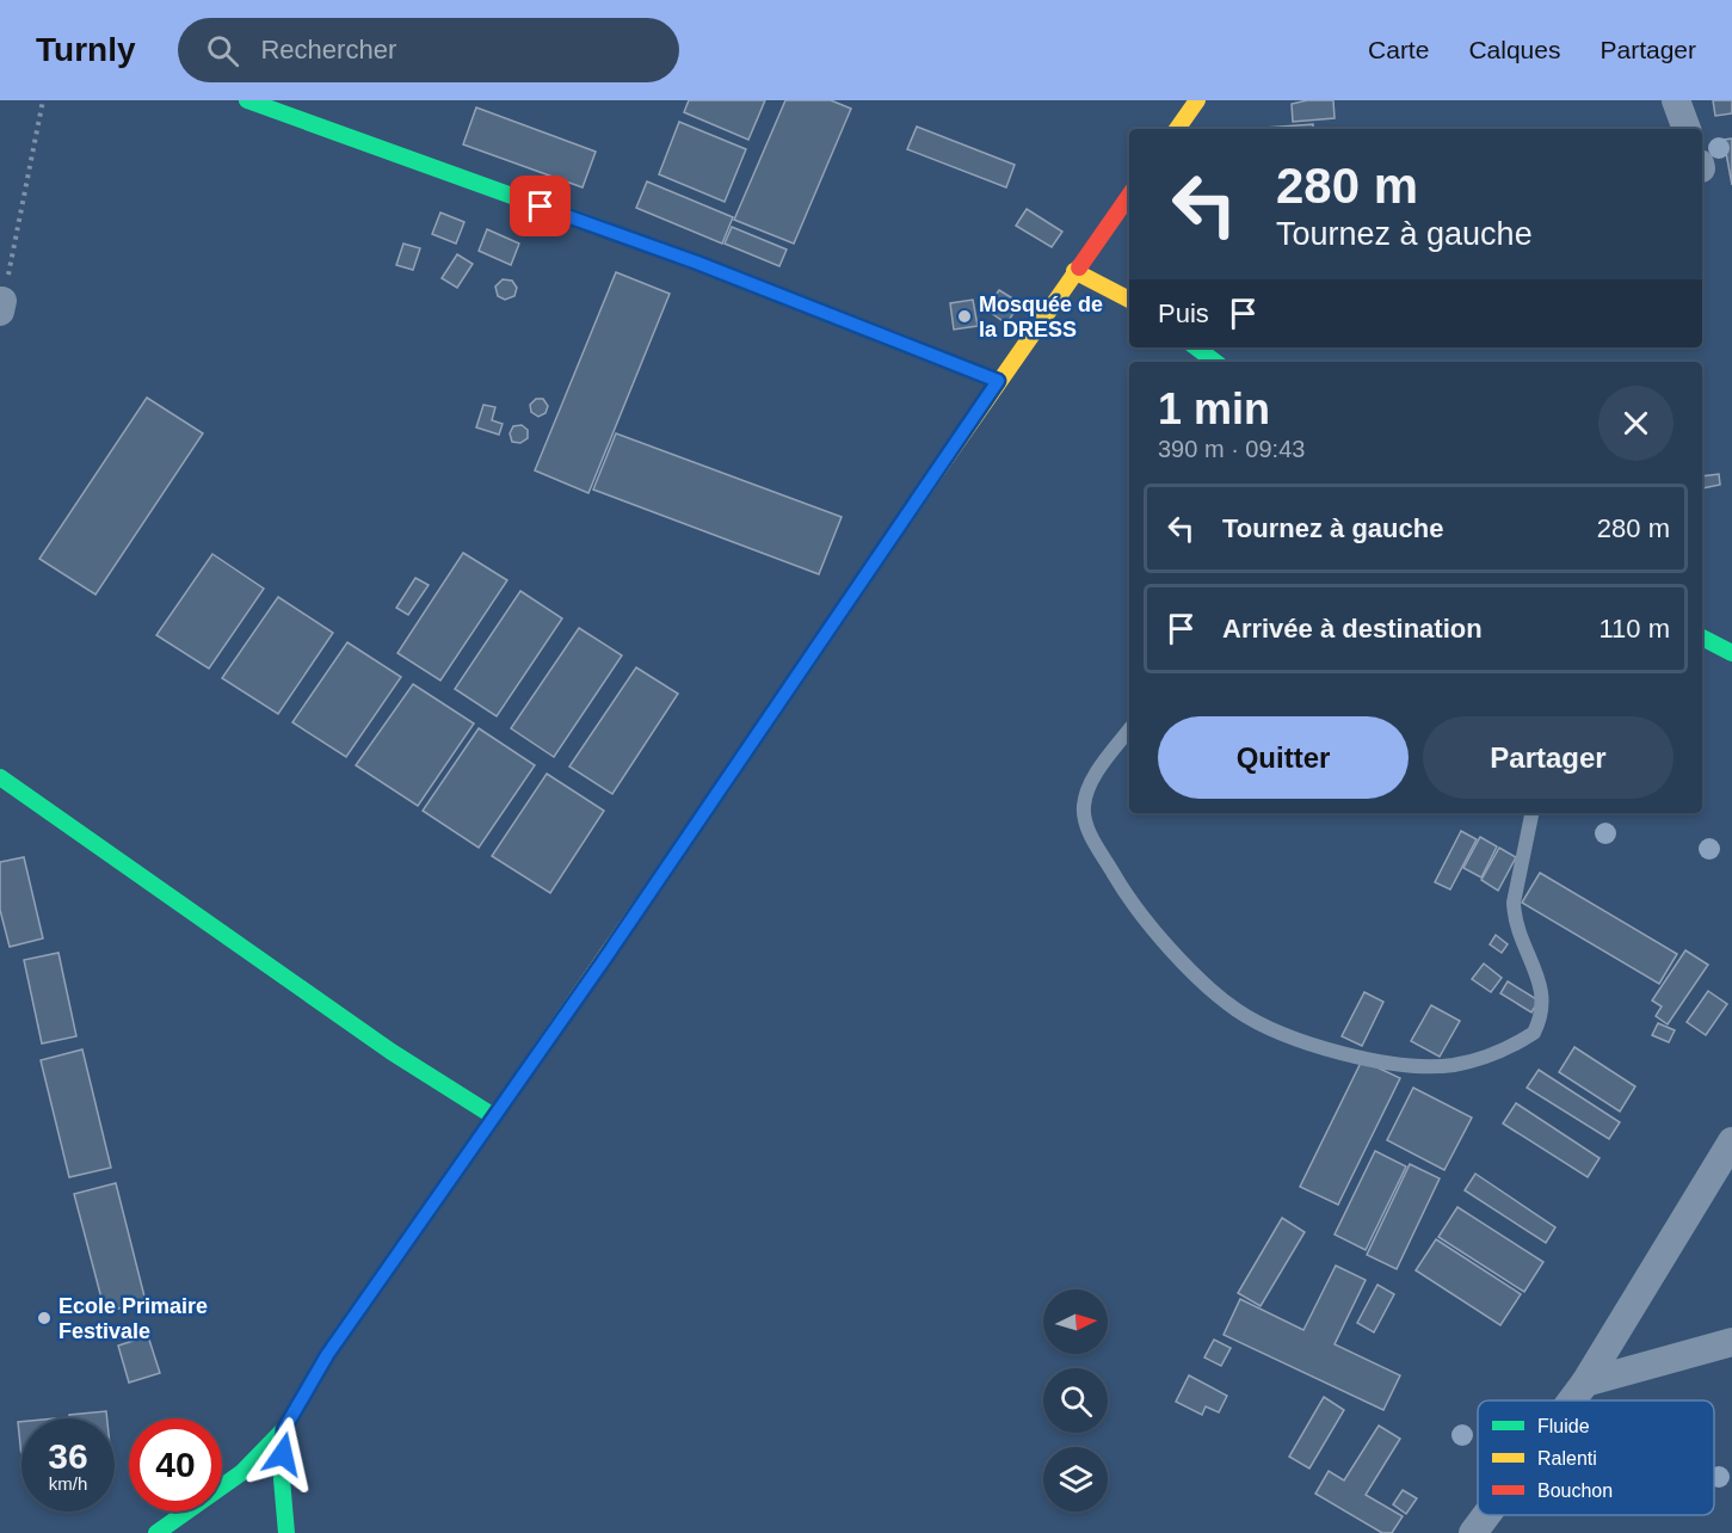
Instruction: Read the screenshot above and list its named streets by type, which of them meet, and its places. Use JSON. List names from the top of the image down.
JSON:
{
  "places": ["Mosquée de la DRESS", "Ecole Primaire Festivale"],
  "legend": ["Fluide", "Ralenti", "Bouchon"],
  "north": "right",
  "page": {
    "header": "Turnly",
    "search": "Rechercher",
    "nav": ["Carte", "Calques", "Partager"],
    "turn": ["280 m", "Tournez à gauche"],
    "then": "Puis",
    "heading": ["1 min", "390 m · 09:43"],
    "list": [
      {
        "name": "Tournez à gauche",
        "value": "280 m"
      },
      {
        "name": "Arrivée à destination",
        "value": "110 m"
      }
    ],
    "buttons": ["Quitter", "Partager"],
    "speed": "36 km/h",
    "limit": "40"
  }
}
